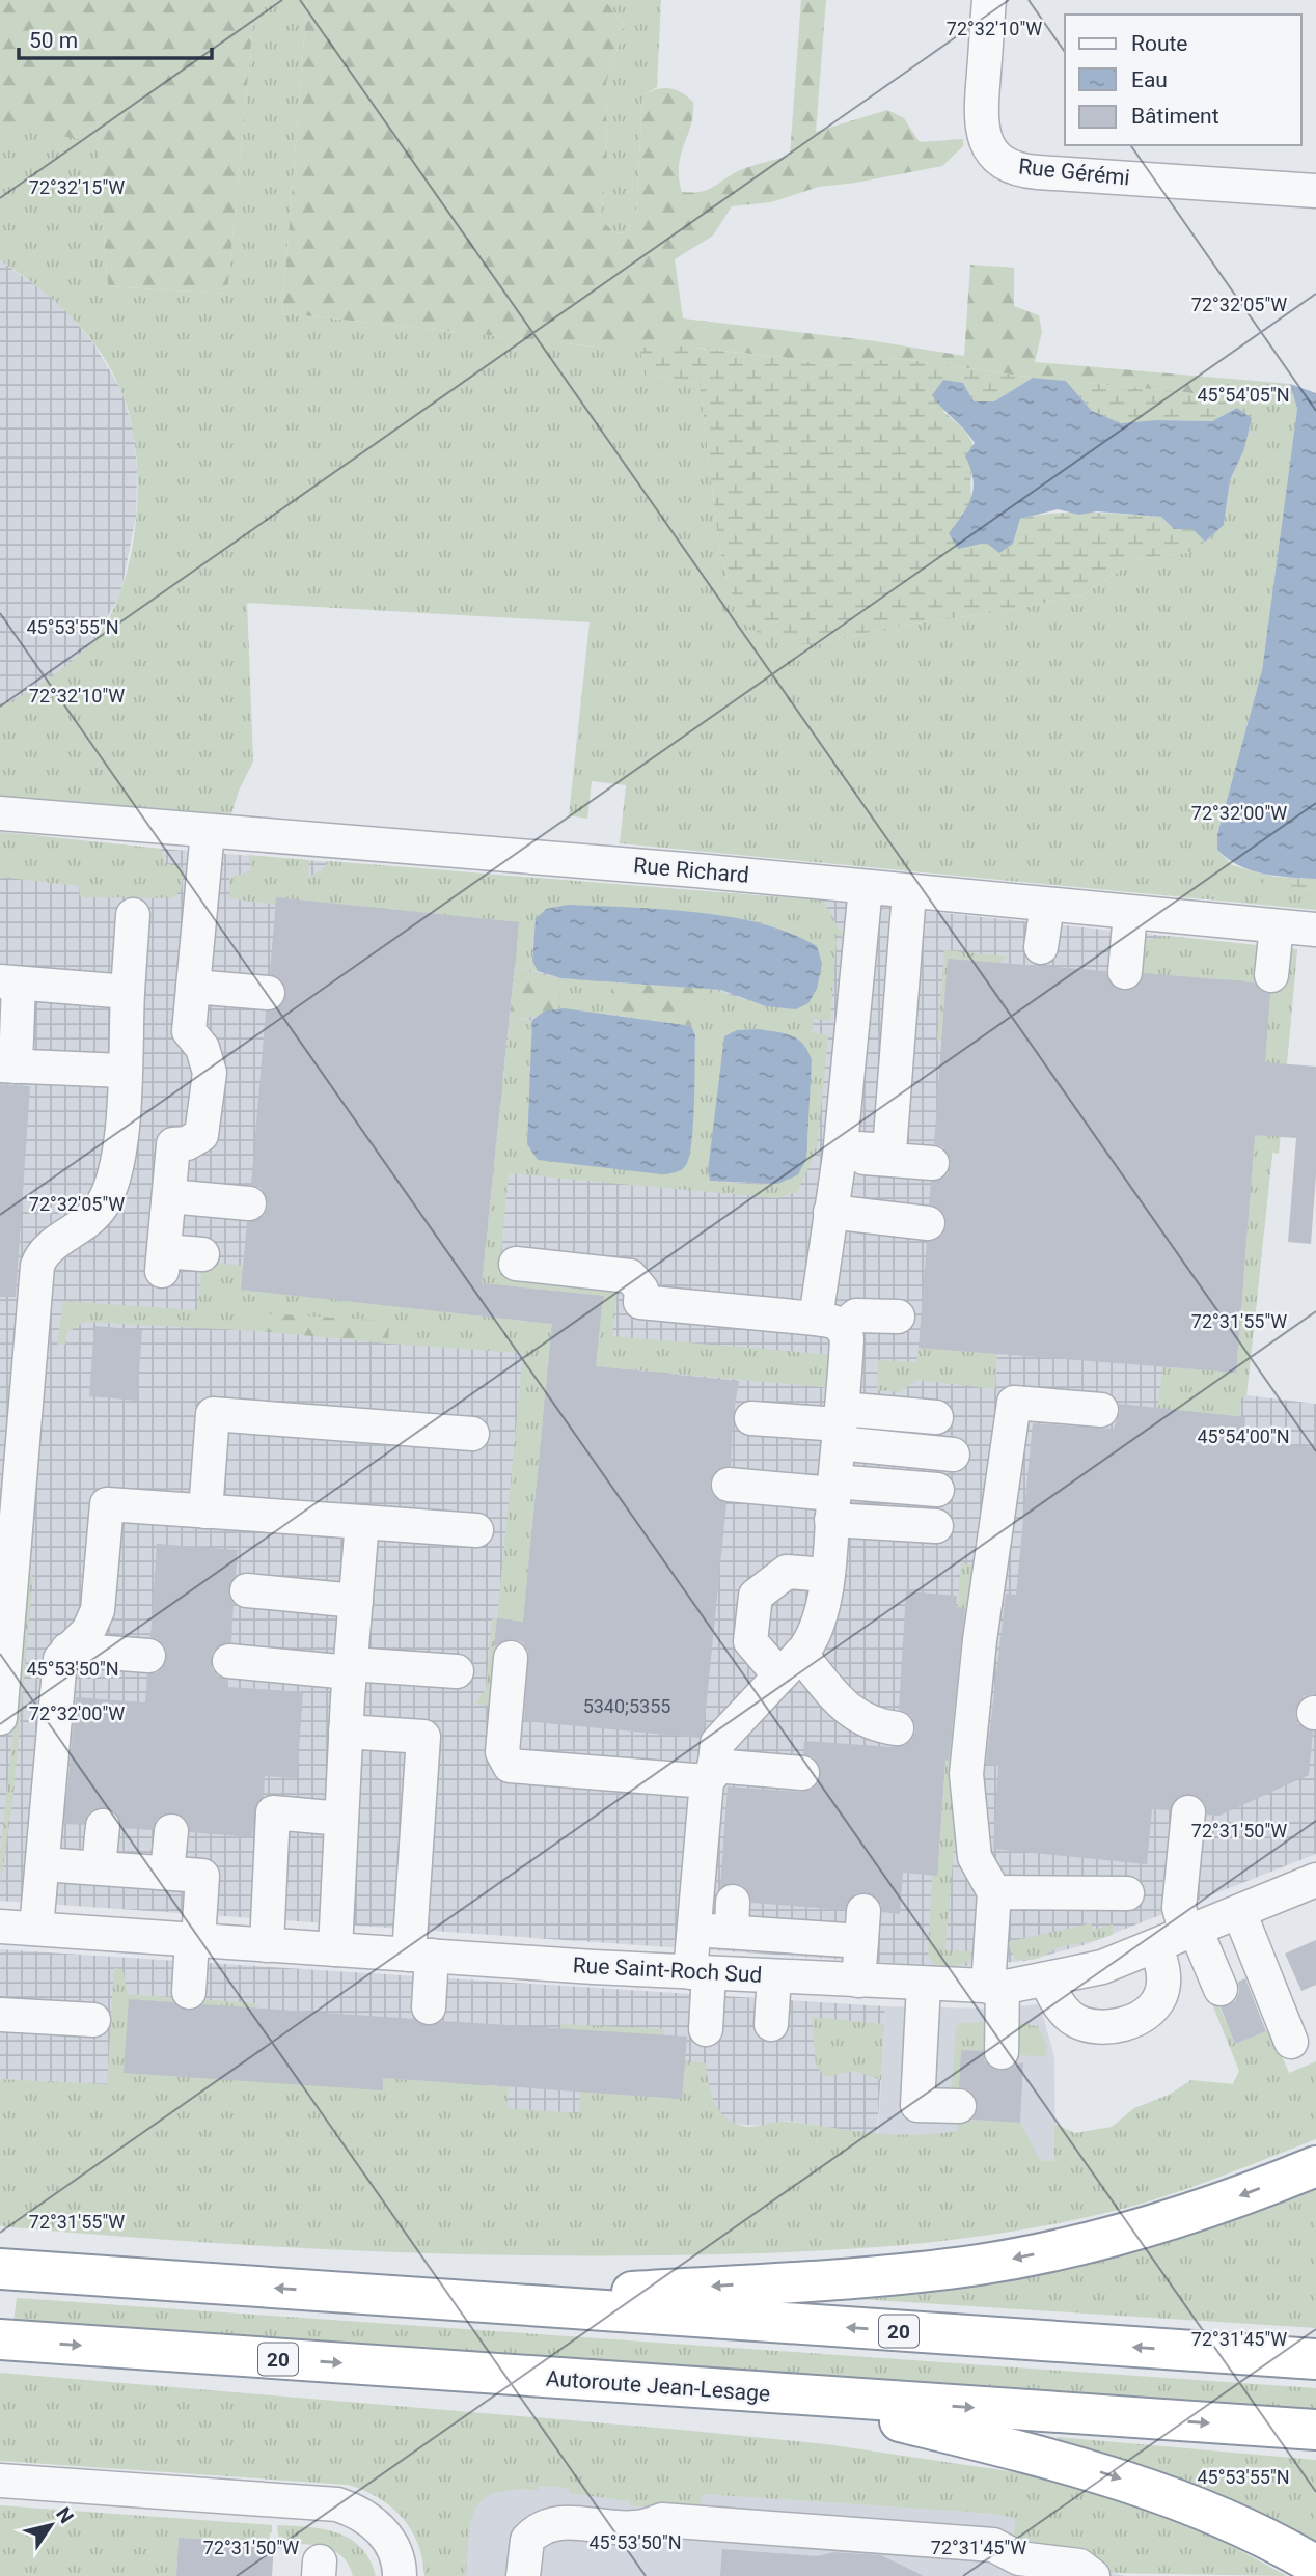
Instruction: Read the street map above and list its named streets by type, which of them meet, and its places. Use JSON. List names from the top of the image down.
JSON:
{
  "streets": {
    "highway": ["20", "Autoroute Jean-Lesage"],
    "street": ["Rue Gérémi", "Rue Richard", "Rue Saint-Roch Sud"]
  },
  "house_numbers": ["5340;5355"],
  "legend": ["Route", "Eau", "Bâtiment"],
  "scale_bar": "50 m",
  "north": "top right",
  "coordinates": [
    "72°32'10\"W",
    "72°32'15\"W",
    "72°32'05\"W",
    "45°54'05\"N",
    "45°53'55\"N",
    "72°32'00\"W",
    "72°31'55\"W",
    "45°54'00\"N",
    "45°53'50\"N",
    "72°31'50\"W",
    "72°31'45\"W"
  ]
}
